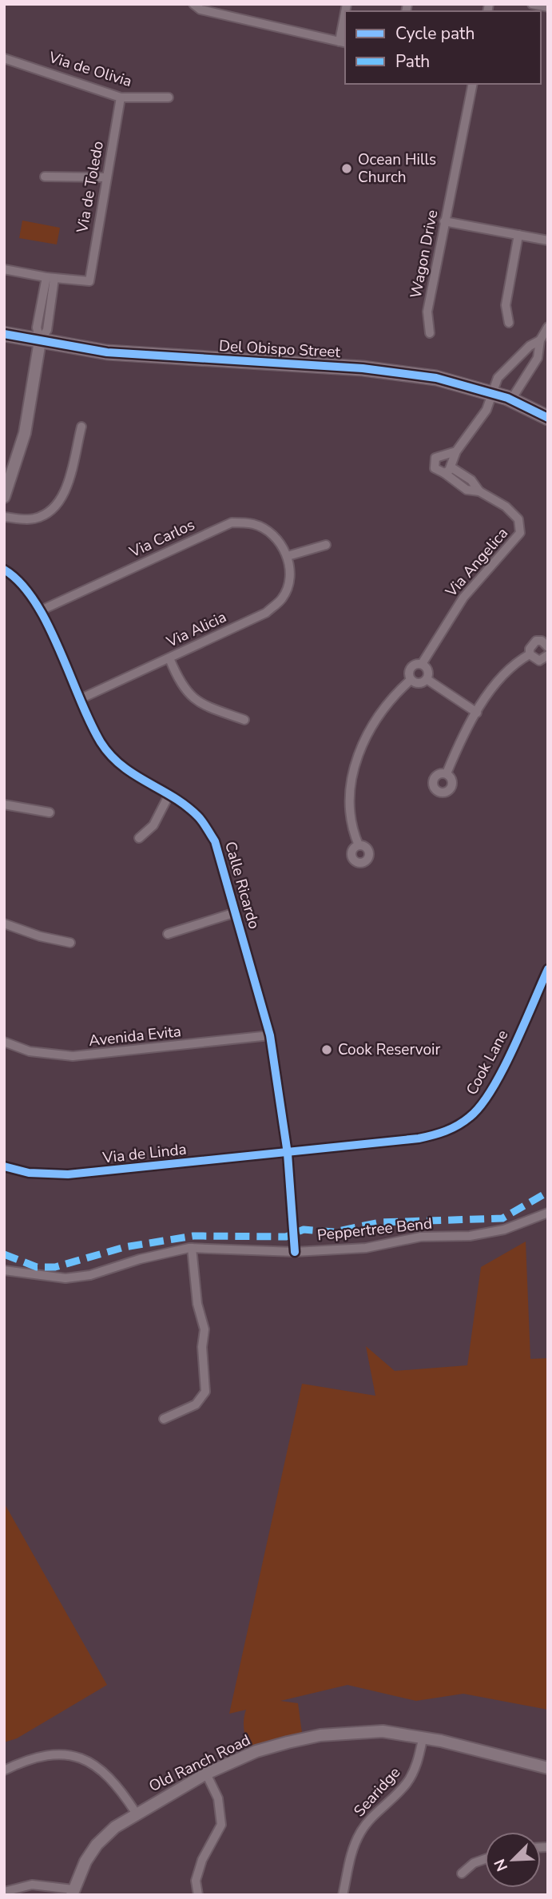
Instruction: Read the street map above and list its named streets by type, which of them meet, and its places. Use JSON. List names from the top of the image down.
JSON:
{
  "streets": {
    "main road": ["Del Obispo Street"],
    "street": [
      "Via de Olivia",
      "Via de Toledo",
      "Wagon Drive",
      "Via Carlos",
      "Via Angelica",
      "Via Alicia",
      "Calle Ricardo",
      "Avenida Evita",
      "Cook Lane",
      "Via de Linda",
      "Peppertree Bend",
      "Old Ranch Road",
      "Searidge"
    ]
  },
  "crossings": [
    ["Via de Olivia", "Via de Toledo"],
    ["Via Carlos", "Via Alicia"],
    ["Via Carlos", "Calle Ricardo"],
    ["Via Alicia", "Calle Ricardo"],
    ["Calle Ricardo", "Avenida Evita"],
    ["Calle Ricardo", "Cook Lane"],
    ["Calle Ricardo", "Via de Linda"],
    ["Calle Ricardo", "Peppertree Bend"],
    ["Cook Lane", "Via de Linda"],
    ["Old Ranch Road", "Searidge"]
  ],
  "places": ["Ocean Hills Church", "Cook Reservoir"],
  "legend": ["Cycle path", "Path"],
  "north": "bottom left"
}
